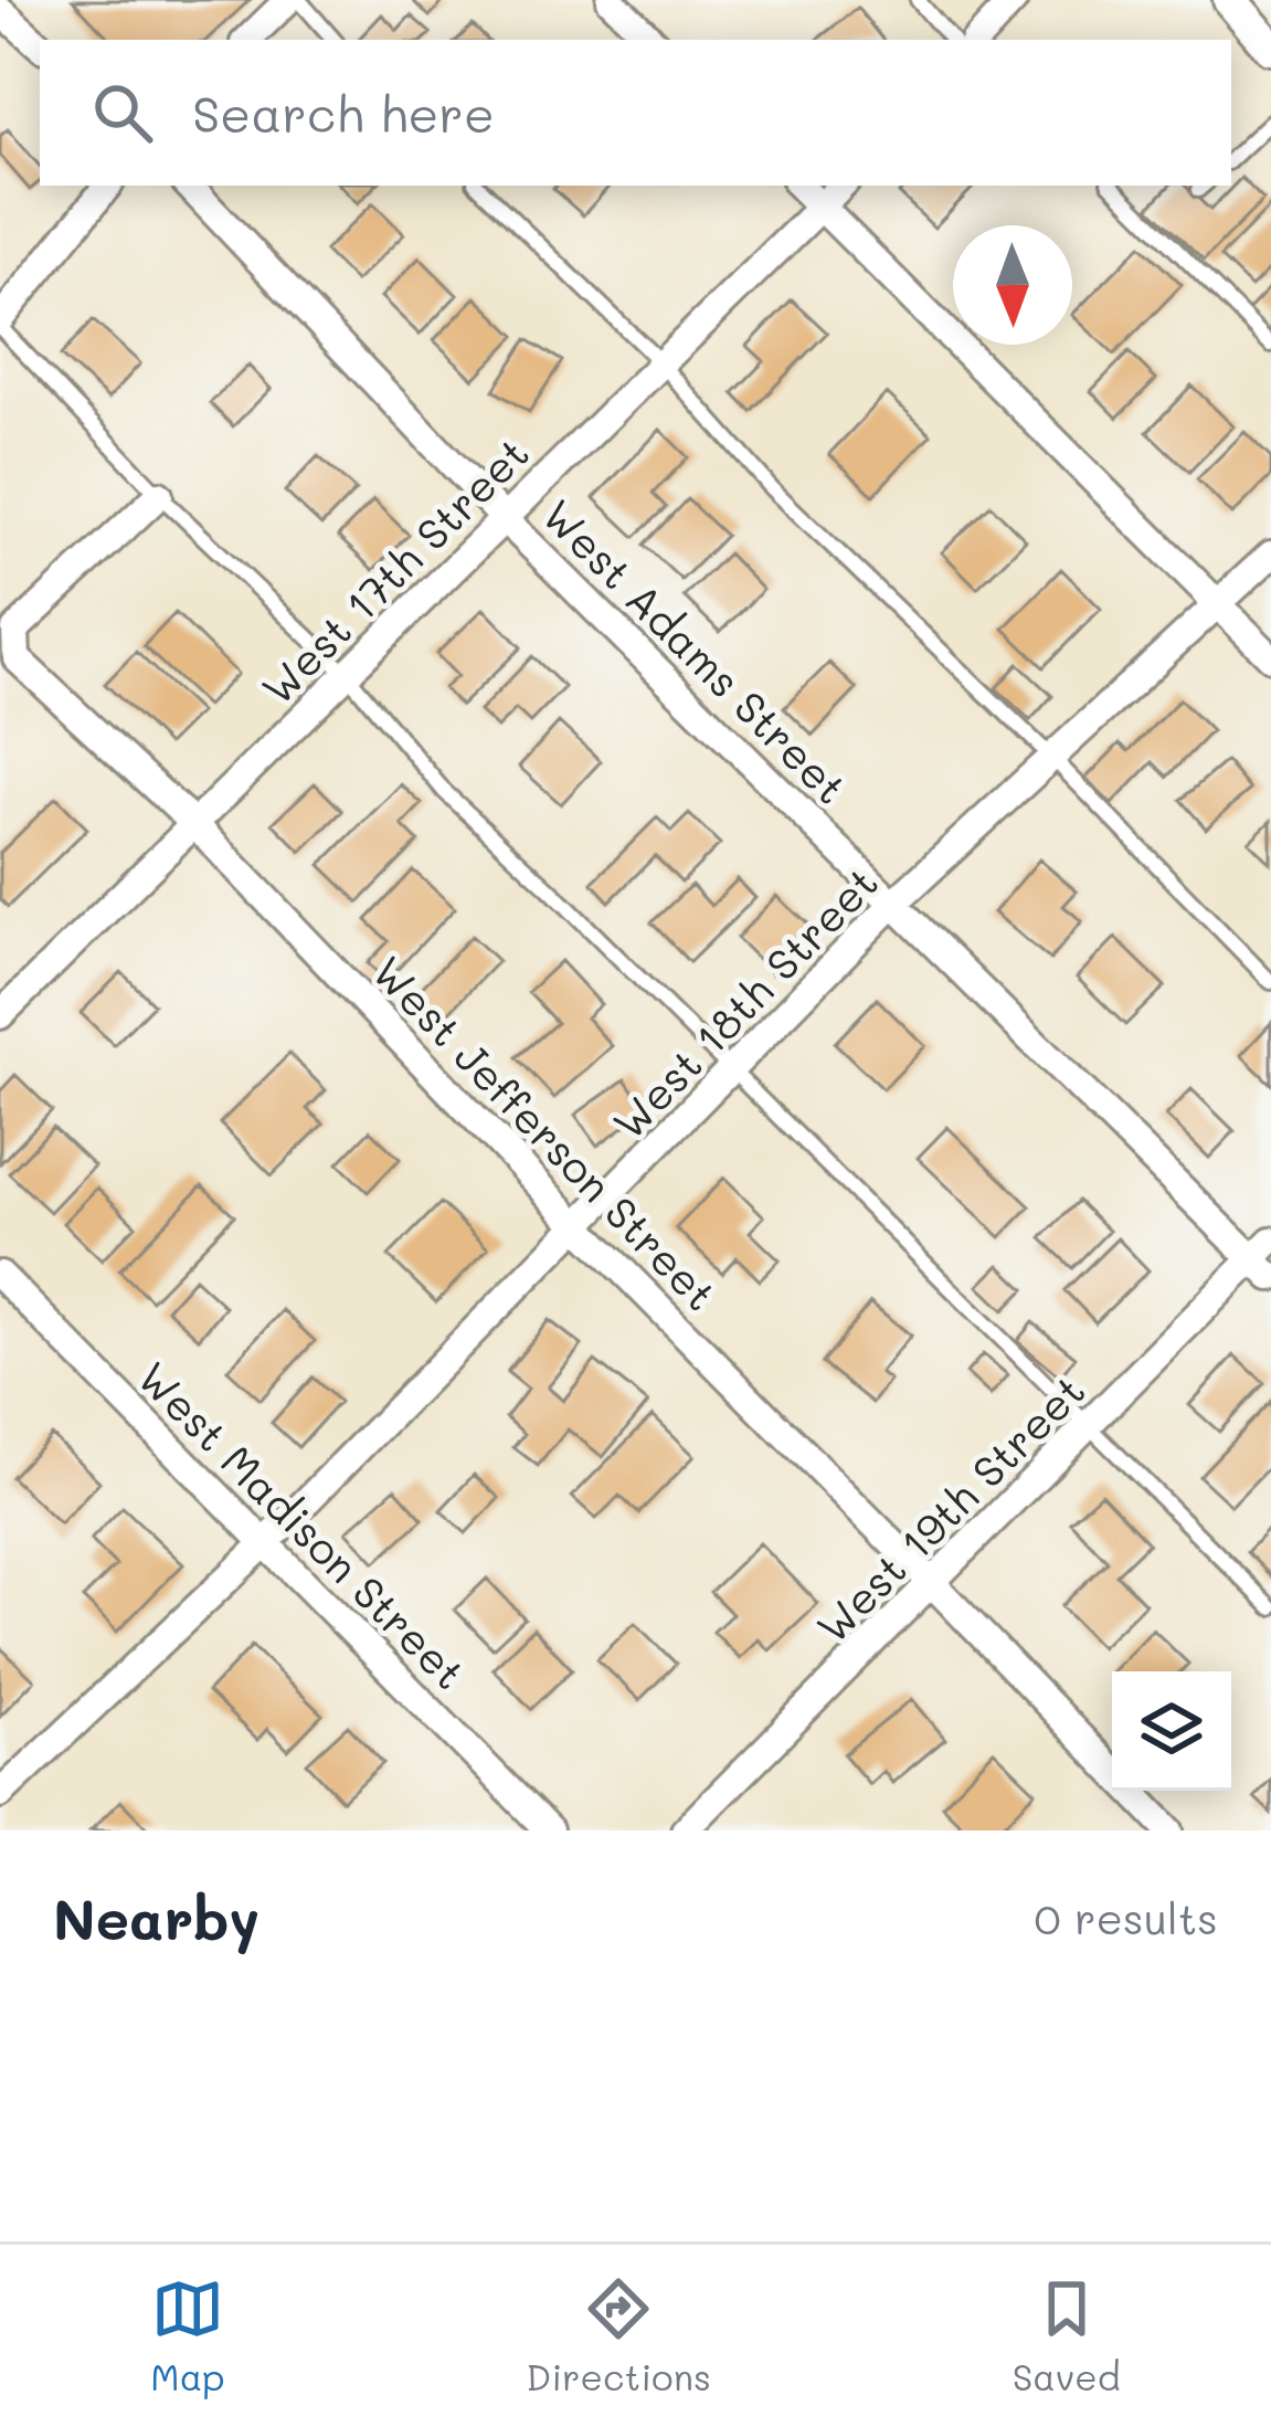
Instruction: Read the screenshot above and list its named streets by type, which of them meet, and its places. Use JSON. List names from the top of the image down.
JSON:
{
  "streets": {
    "street": [
      "West 17th Street",
      "West Adams Street",
      "West 18th Street",
      "West Jefferson Street",
      "West 19th Street",
      "West Madison Street"
    ]
  },
  "crossings": [
    ["West 17th Street", "West Adams Street"],
    ["West 17th Street", "West Jefferson Street"],
    ["West Adams Street", "West 18th Street"],
    ["West Adams Street", "West 19th Street"],
    ["West 18th Street", "West Jefferson Street"],
    ["West 18th Street", "West Madison Street"],
    ["West Jefferson Street", "West 19th Street"]
  ],
  "north": "bottom",
  "page": {
    "search": "Search here",
    "heading": ["Nearby", "0 results"],
    "nav": ["Map", "Directions", "Saved"]
  }
}
